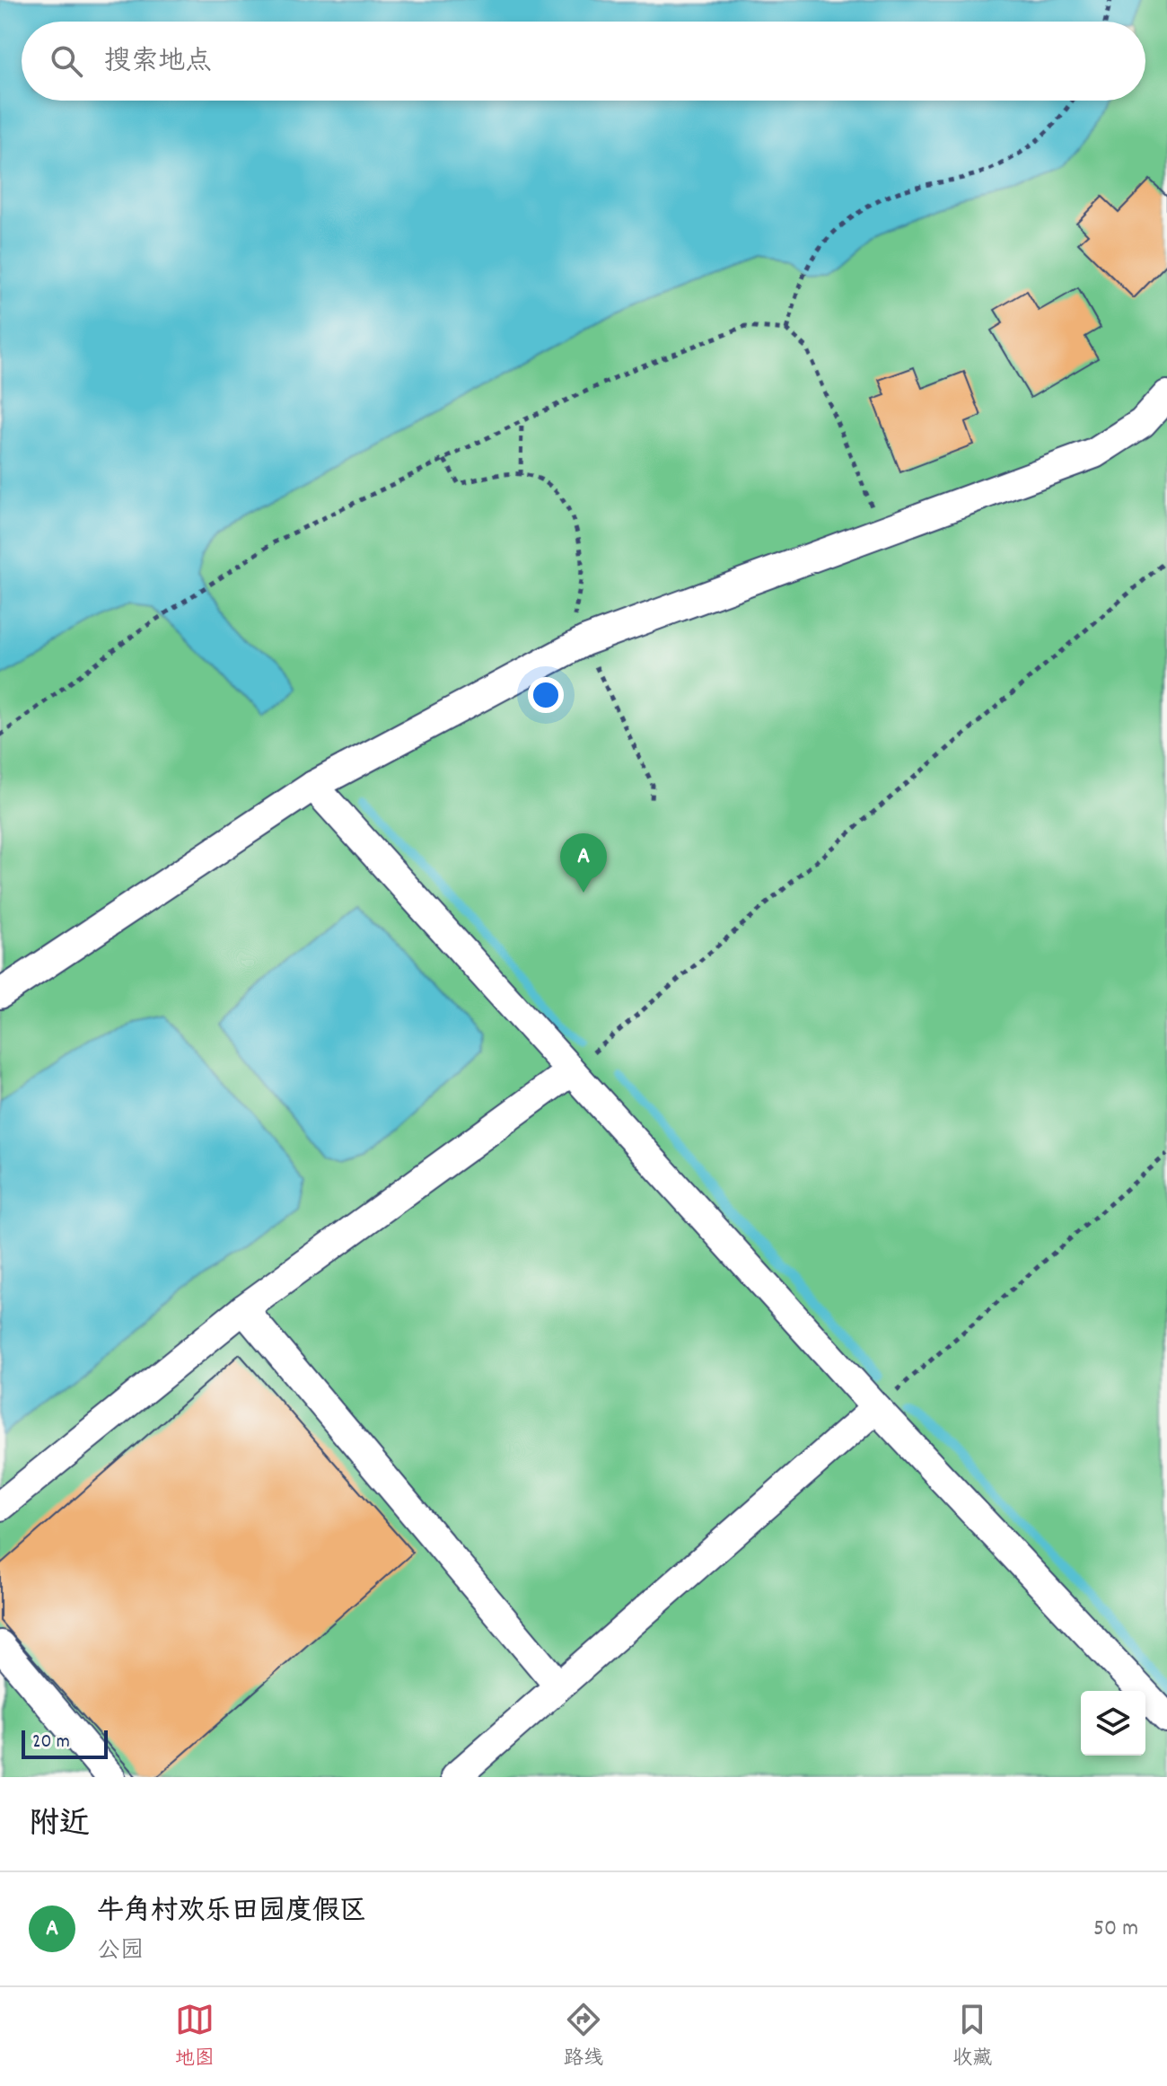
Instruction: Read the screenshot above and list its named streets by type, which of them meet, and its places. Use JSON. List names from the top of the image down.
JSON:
{
  "scale_bar": "20 m",
  "page": {
    "search": "搜索地点",
    "pins": "A",
    "scale": "20 m",
    "heading": "附近",
    "list": [
      {
        "mark": "A",
        "name": "牛角村欢乐田园度假区",
        "note": "公园",
        "value": "50 m"
      }
    ],
    "nav": ["地图", "路线", "收藏"]
  }
}
